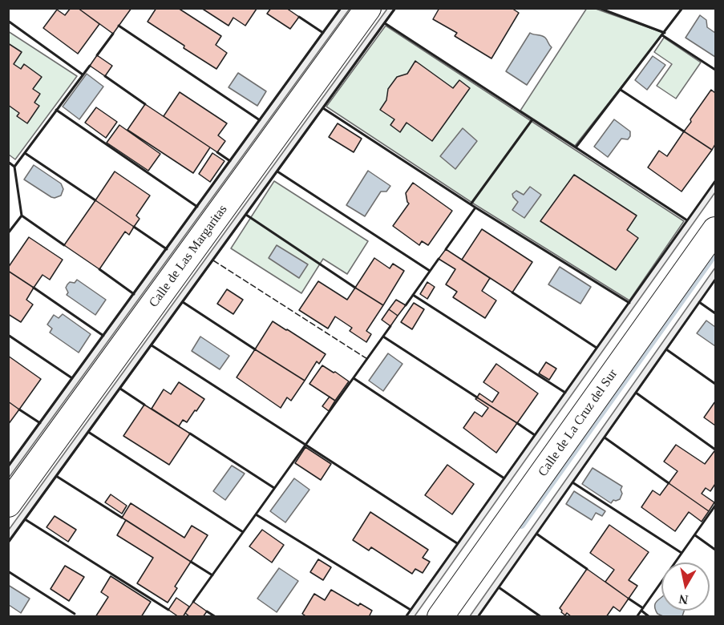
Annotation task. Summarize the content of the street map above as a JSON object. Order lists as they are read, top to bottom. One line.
{"streets":{"street":["Calle de Las Margaritas","Calle de La Cruz del Sur"]},"north":"bottom"}
